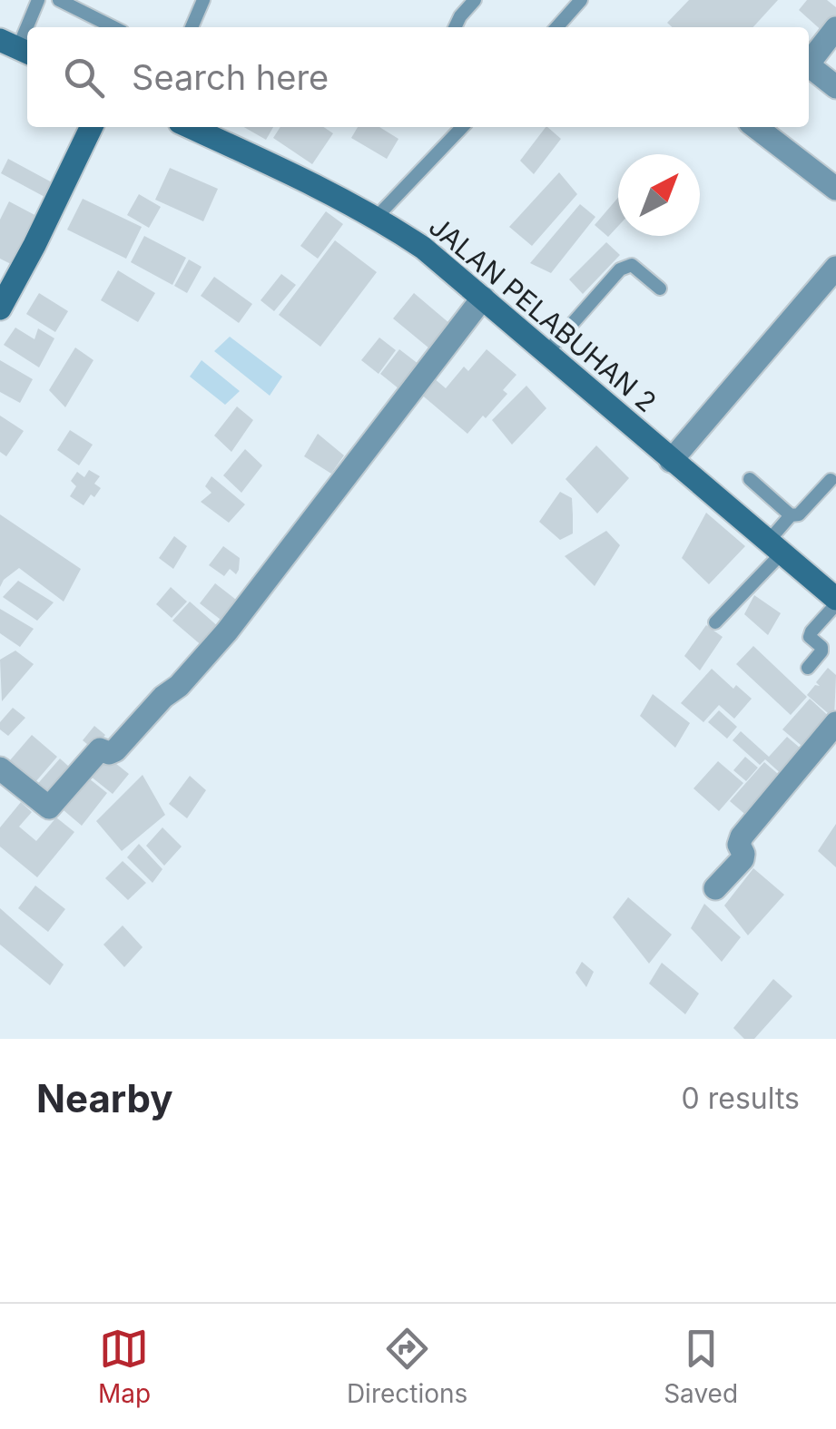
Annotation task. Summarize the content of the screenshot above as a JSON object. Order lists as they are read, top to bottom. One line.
{"streets":{"main road":["JALAN PELABUHAN 2"]},"north":"top right","page":{"search":"Search here","heading":["Nearby","0 results"],"nav":["Map","Directions","Saved"]}}
